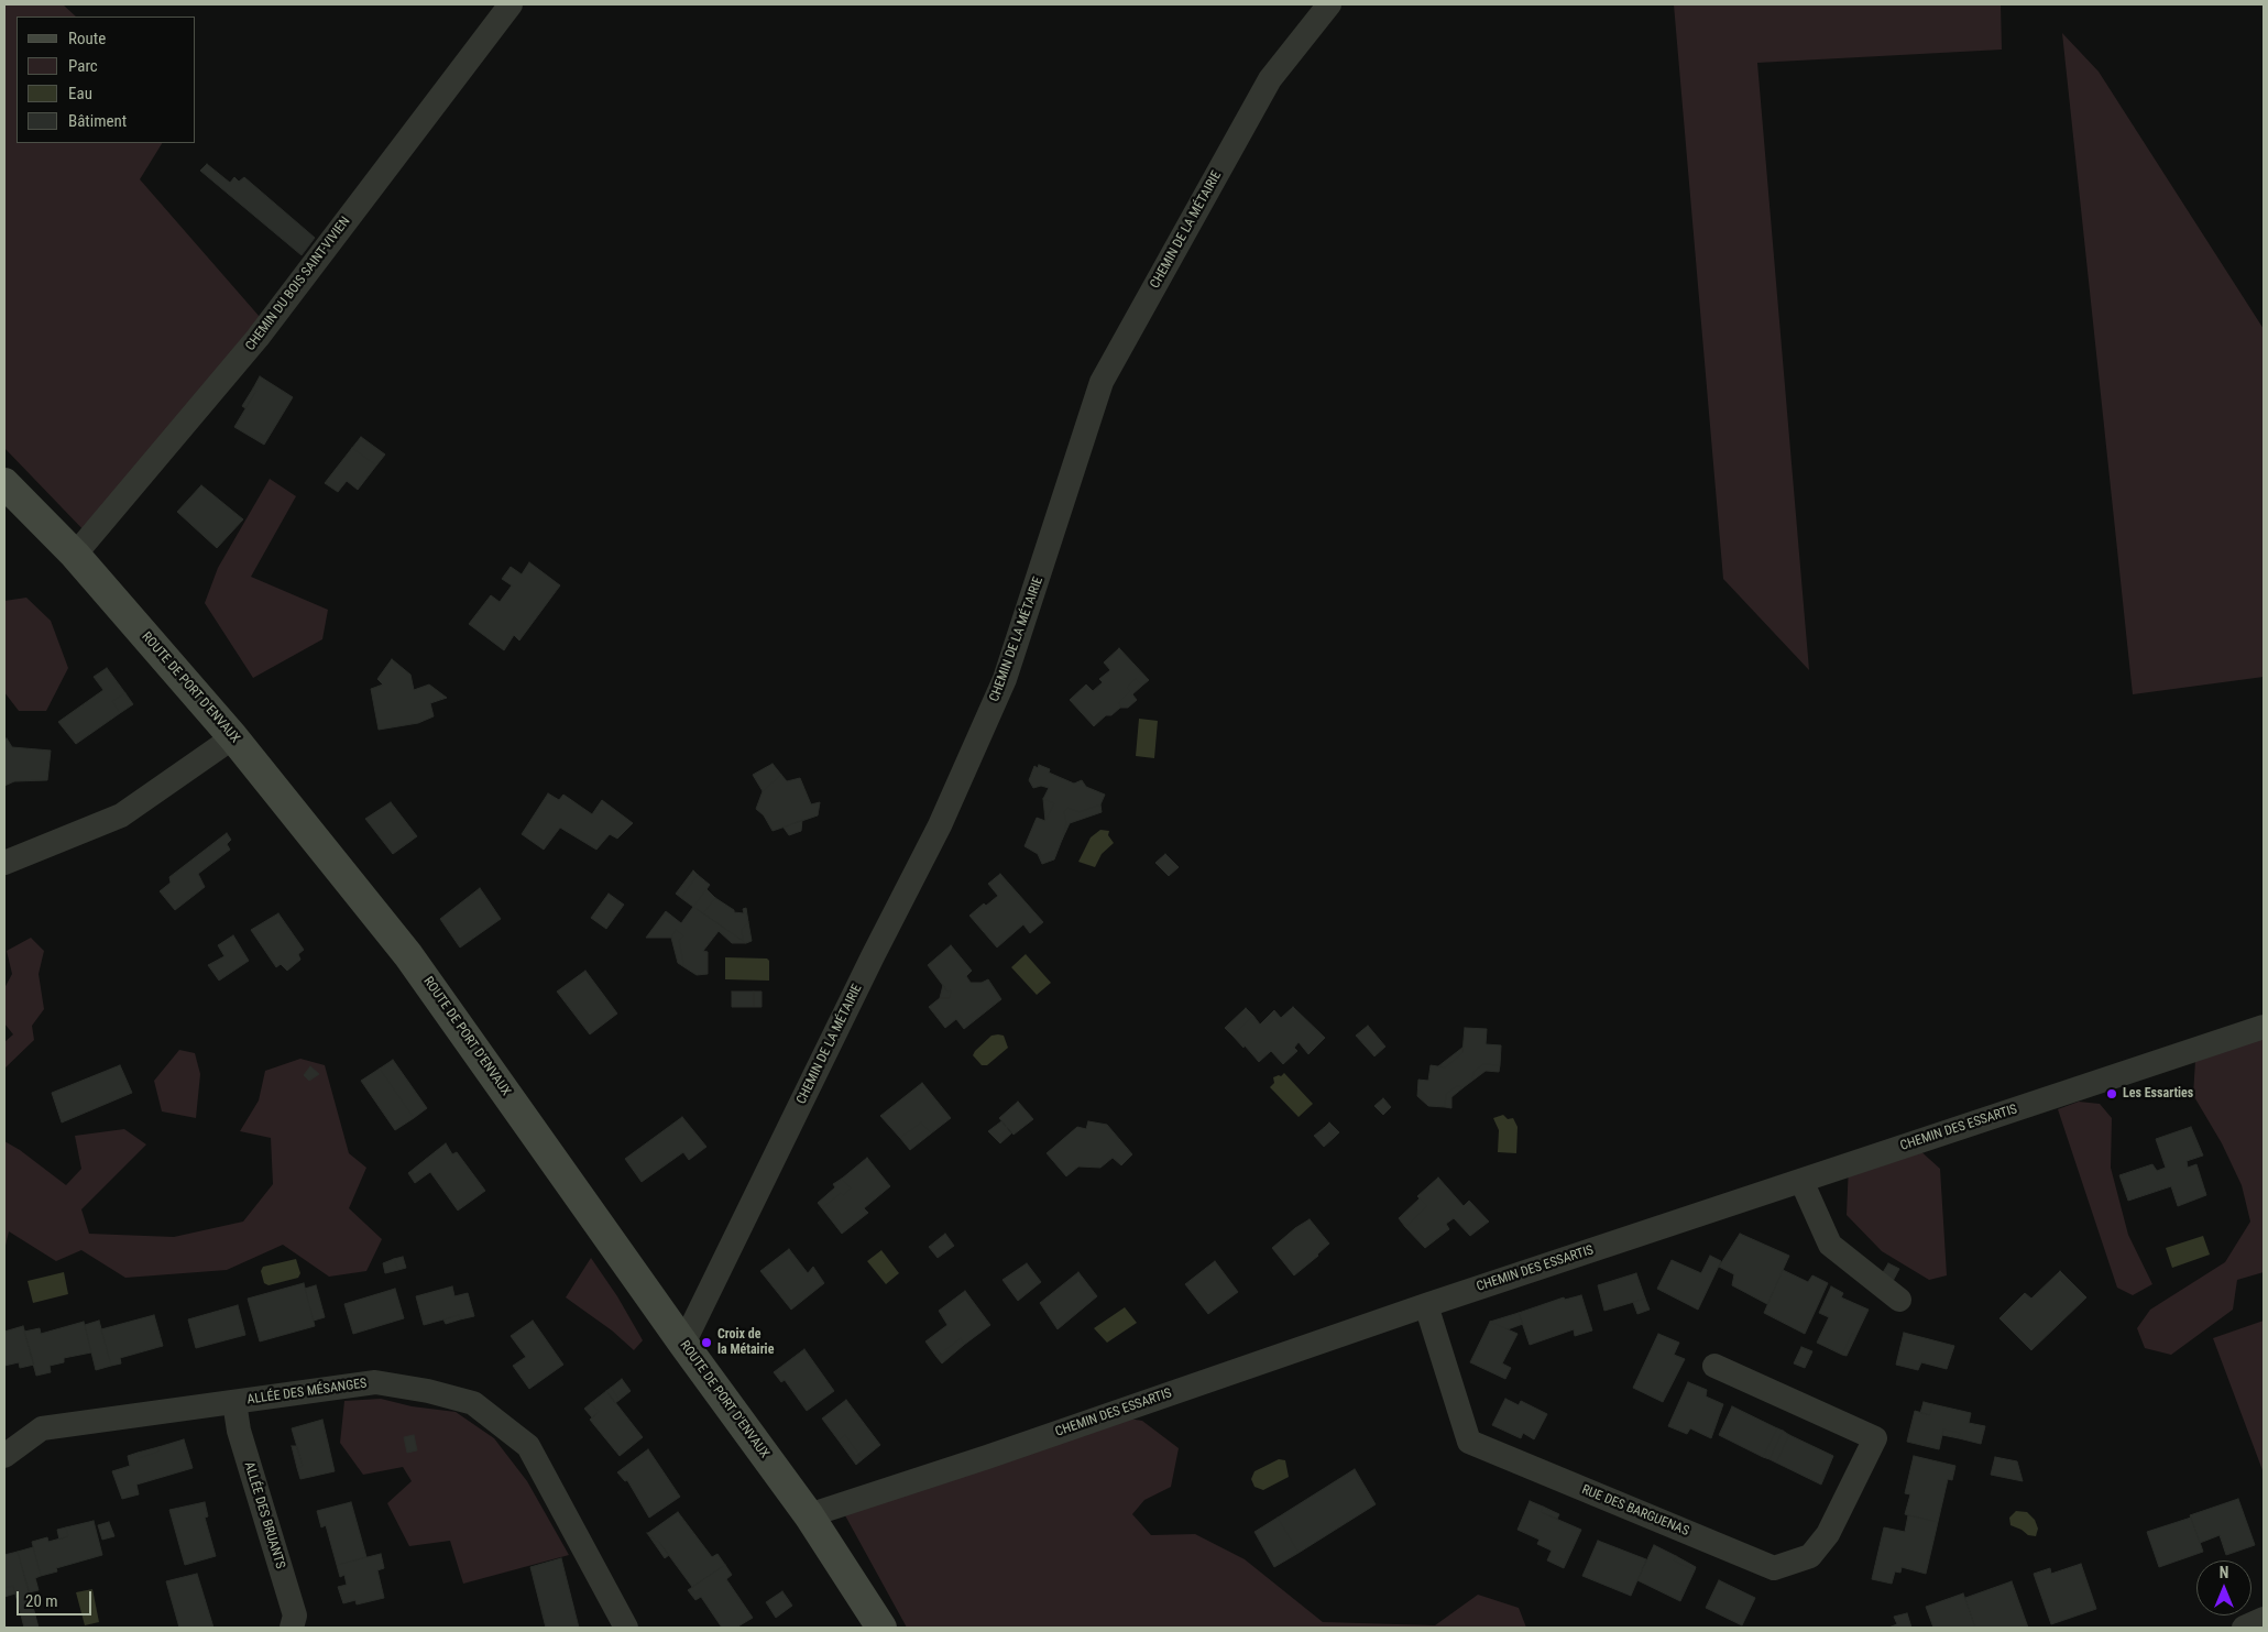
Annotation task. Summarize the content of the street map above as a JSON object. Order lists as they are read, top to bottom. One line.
{"streets":{"street":["CHEMIN DE LA MÉTAIRIE","CHEMIN DU BOIS SAINT-VIVIEN","ROUTE DE PORT D'ENVAUX","CHEMIN DES ESSARTIS","ALLÉE DES MÉSANGES","RUE DES BARGUENAS","ALLÉE DES BRUANTS"]},"crossings":[["CHEMIN DE LA MÉTAIRIE","ROUTE DE PORT D'ENVAUX"],["CHEMIN DU BOIS SAINT-VIVIEN","ROUTE DE PORT D'ENVAUX"],["ROUTE DE PORT D'ENVAUX","CHEMIN DES ESSARTIS"],["CHEMIN DES ESSARTIS","RUE DES BARGUENAS"],["ALLÉE DES MÉSANGES","ALLÉE DES BRUANTS"]],"places":["Les Essarties","Croix de la Métairie"],"legend":["Route","Parc","Eau","Bâtiment"],"scale_bar":"20 m","north":"top"}
